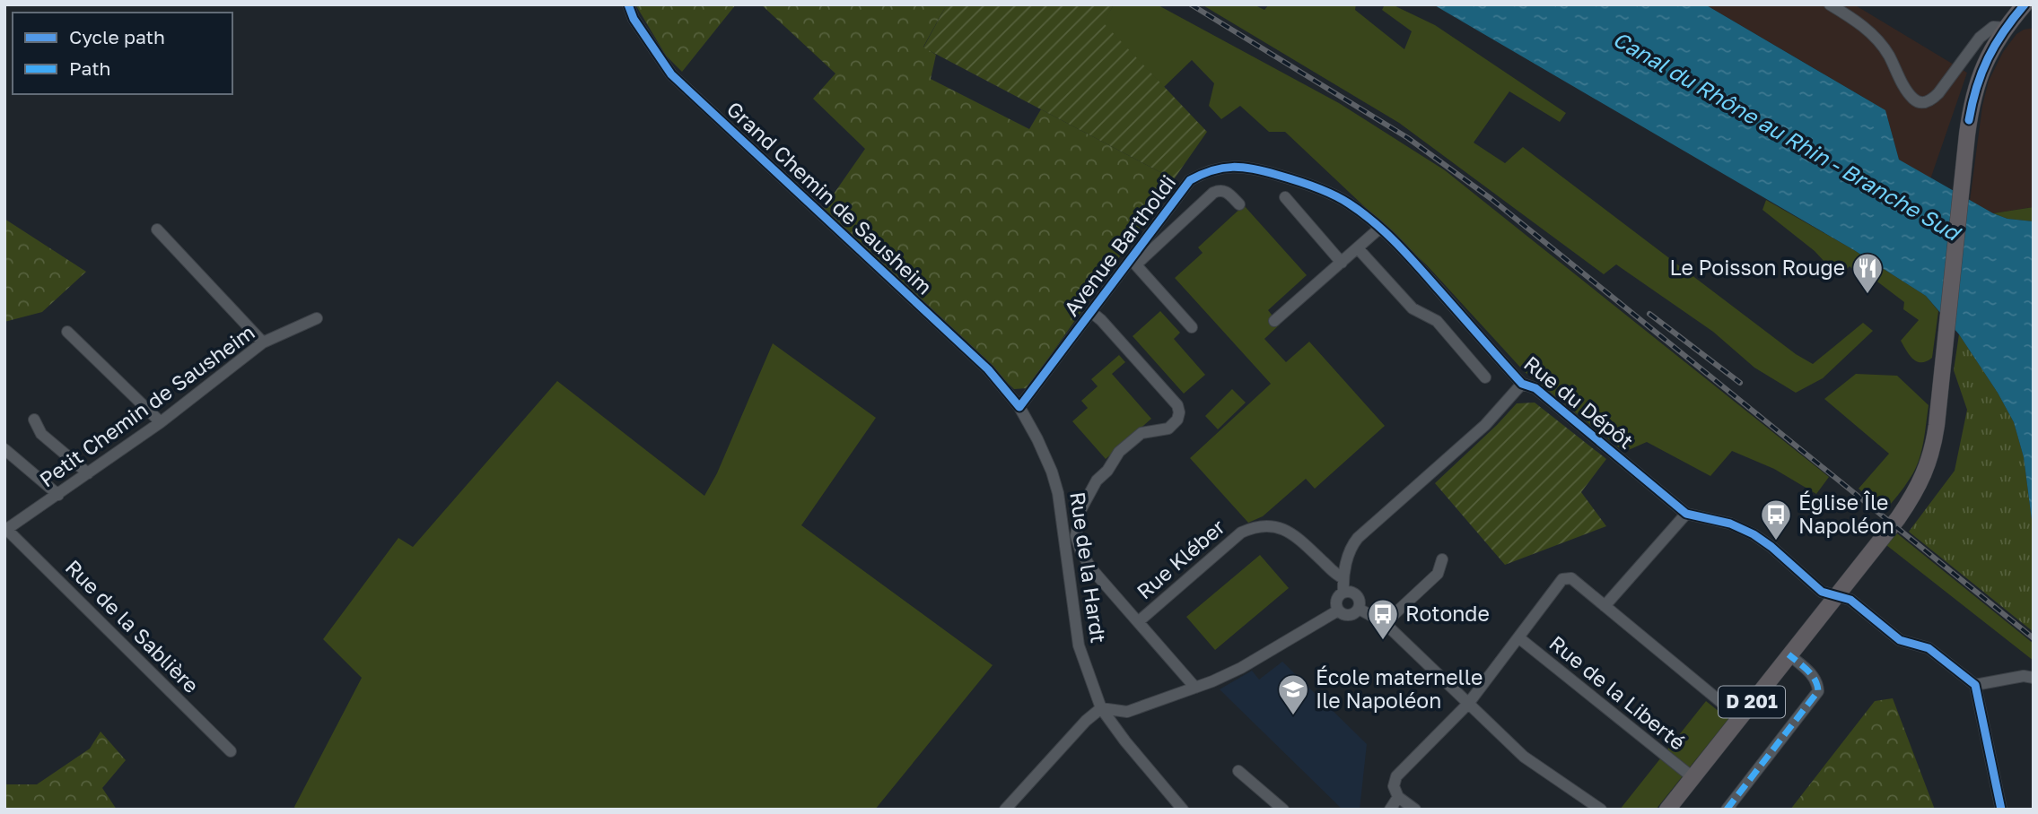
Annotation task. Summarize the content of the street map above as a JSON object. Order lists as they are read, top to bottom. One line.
{"streets":{"main road":["D 201"],"street":["Grand Chemin de Sausheim","Avenue Bartholdi","Rue du Dépôt","Petit Chemin de Sausheim","Rue Kléber","Rue de la Hardt","Rue de la Sablière","Rue de la Liberté"]},"crossings":[["Grand Chemin de Sausheim","Avenue Bartholdi"],["Grand Chemin de Sausheim","Rue de la Hardt"],["Avenue Bartholdi","Rue du Dépôt"],["Avenue Bartholdi","Rue de la Hardt"],["Petit Chemin de Sausheim","Rue de la Sablière"],["Rue de la Liberté","D 201"]],"water":["Canal du Rhône au Rhin - Branche Sud"],"places":{"restaurant":["Le Poisson Rouge"],"bus stop":["Église Île Napoléon","Rotonde"],"school or university":["École maternelle Ile Napoléon"]},"legend":["Cycle path","Path"]}
